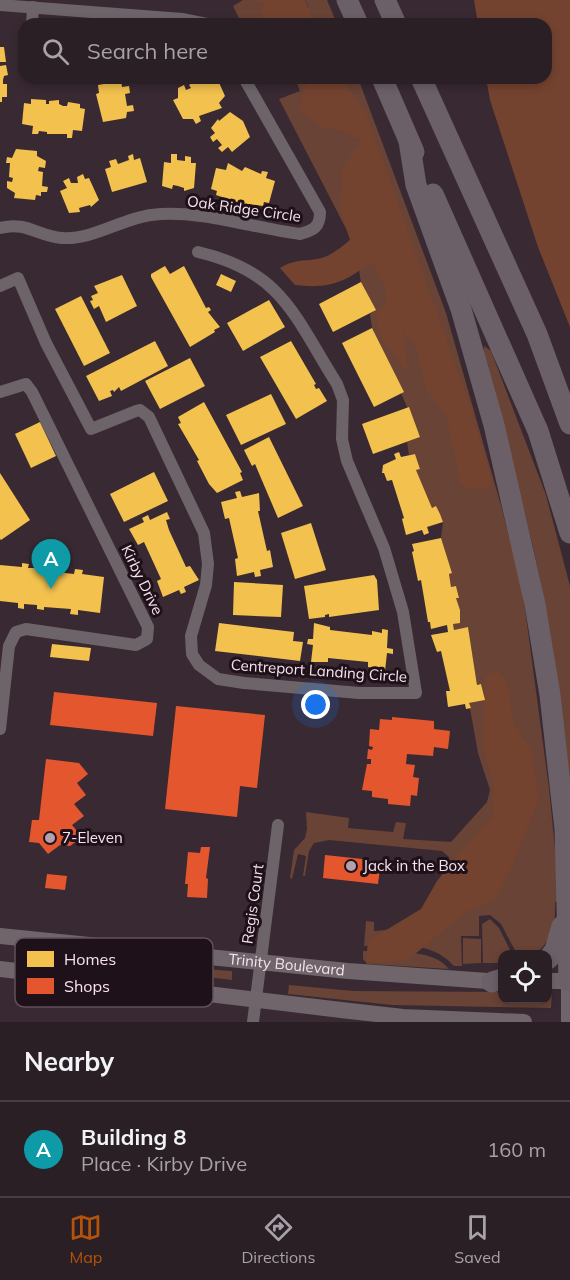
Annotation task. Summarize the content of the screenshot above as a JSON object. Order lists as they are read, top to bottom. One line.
{"streets":{"main road":["Trinity Boulevard"],"street":["Oak Ridge Circle","Kirby Drive","Centreport Landing Circle","Regis Court"]},"crossings":[["Regis Court","Trinity Boulevard"]],"places":["7-Eleven","Jack in the Box"],"legend":["Homes","Shops"],"page":{"search":"Search here","pins":"A","heading":"Nearby","list":[{"mark":"A","name":"Building 8","note":"Place · Kirby Drive","value":"160 m"}],"nav":["Map","Directions","Saved"]}}
